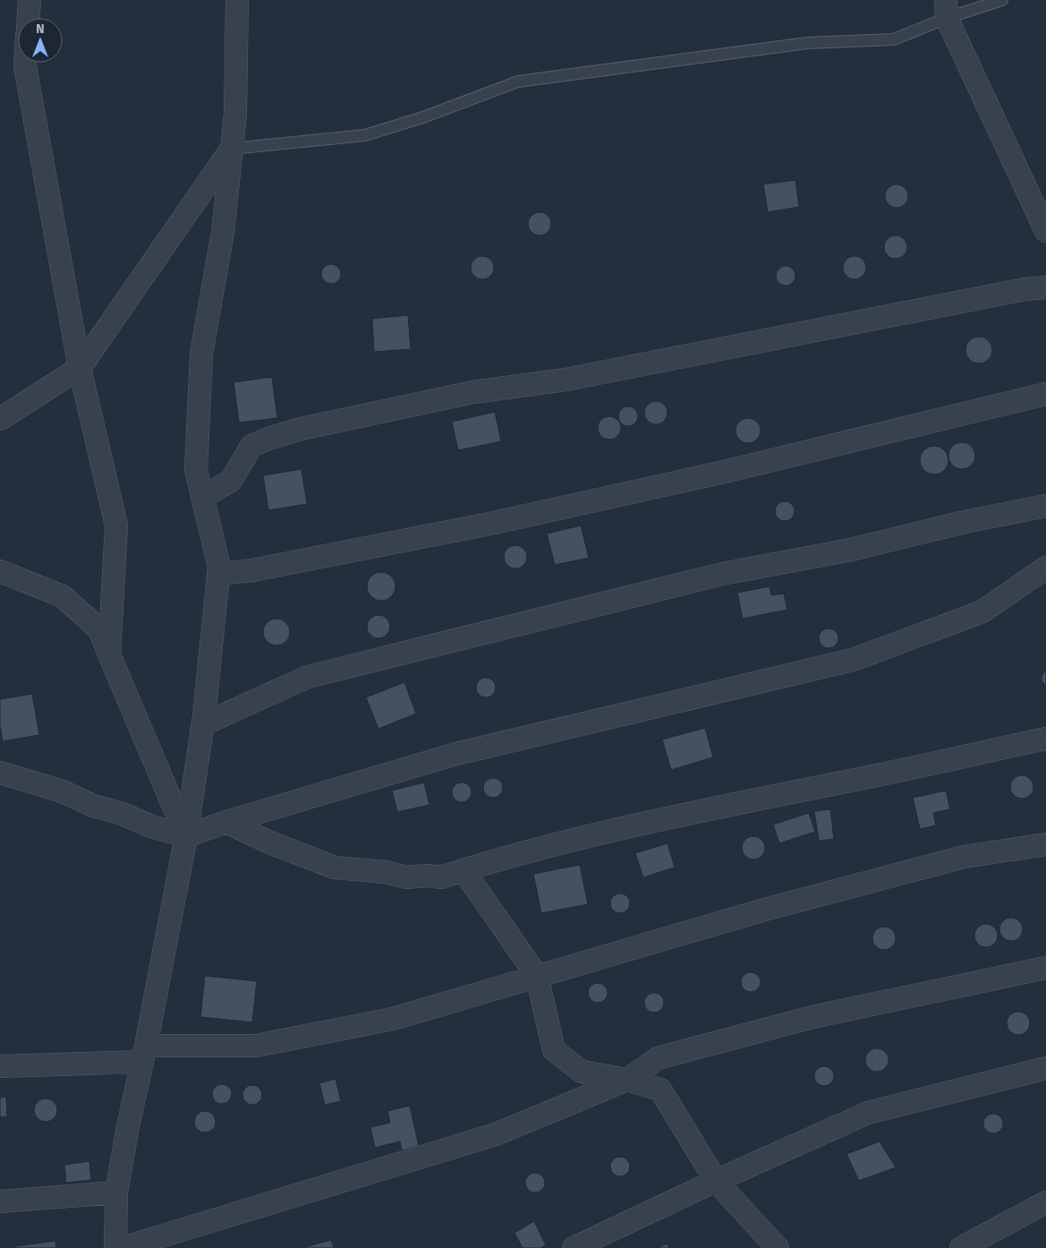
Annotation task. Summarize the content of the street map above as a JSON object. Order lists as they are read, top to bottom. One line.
{"north":"top"}
